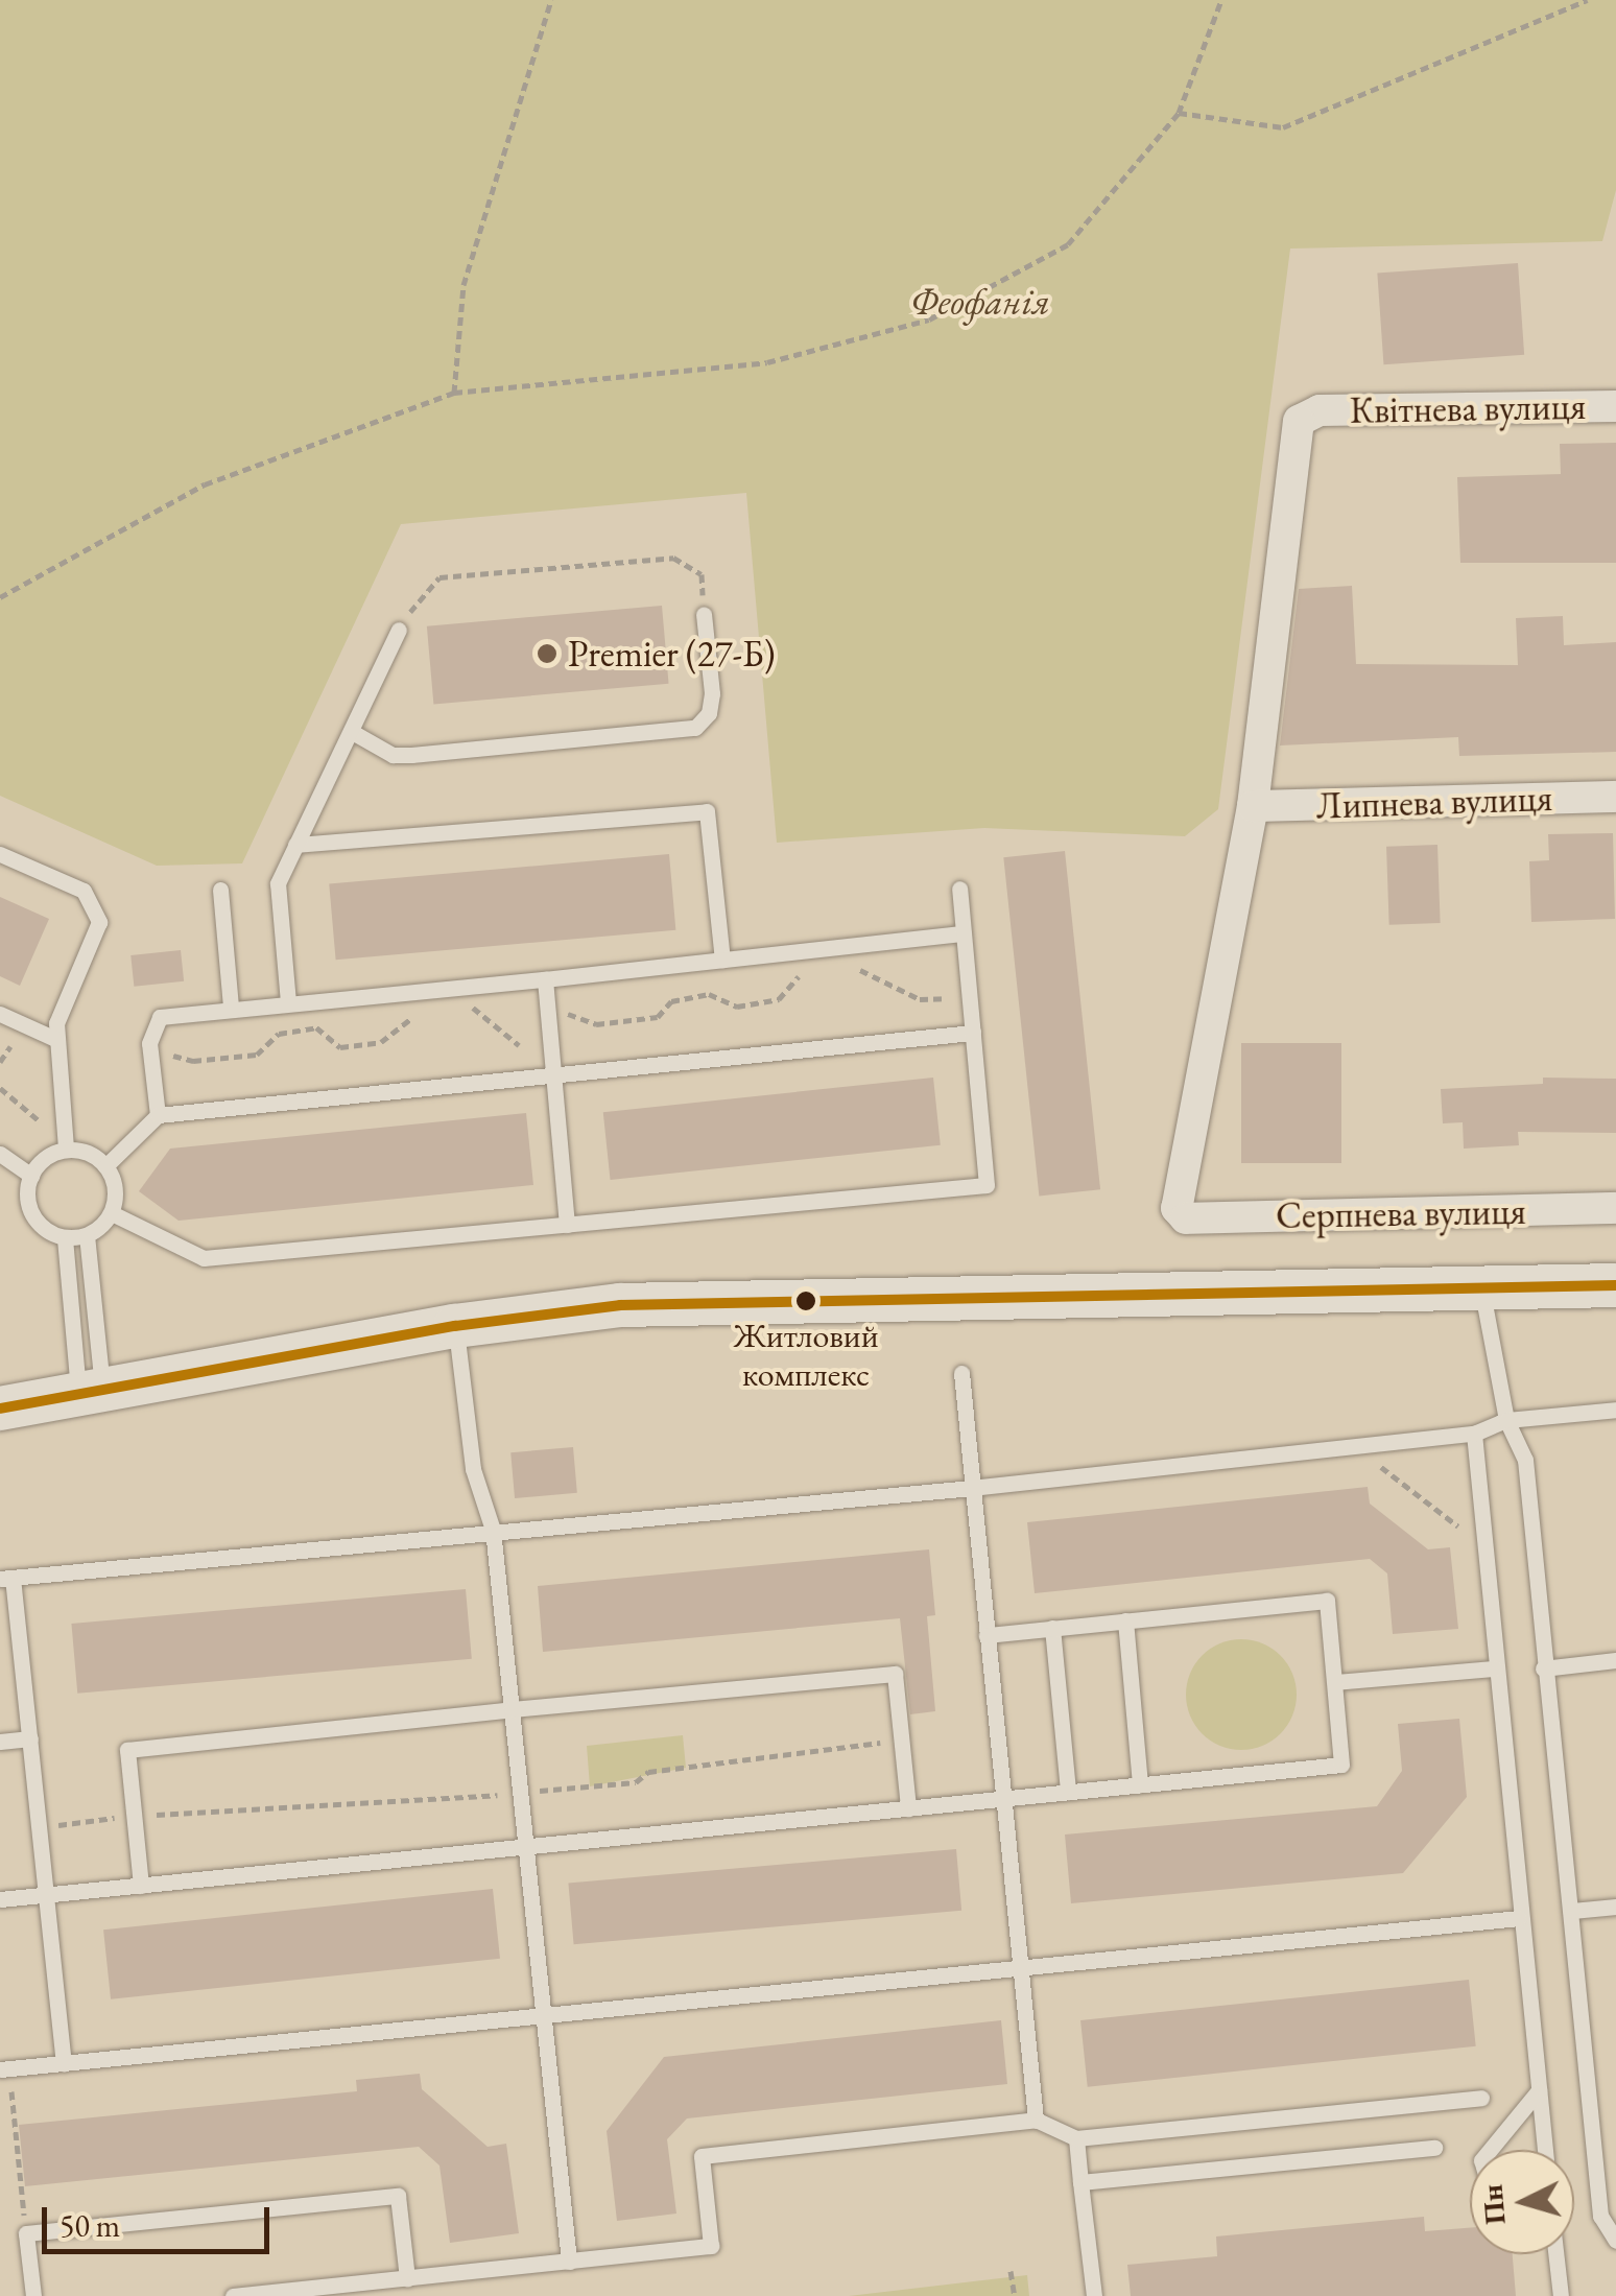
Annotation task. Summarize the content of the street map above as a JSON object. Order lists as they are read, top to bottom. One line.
{"streets":{"street":["Квітнева вулиця","Липнева вулиця","Серпнева вулиця"]},"crossings":[["Квітнева вулиця","Липнева вулиця"],["Квітнева вулиця","Серпнева вулиця"],["Липнева вулиця","Серпнева вулиця"]],"parks":["Феофанія"],"places":["Premier (27-Б)","Житловий комплекс"],"scale_bar":"50 m","north":"left"}
